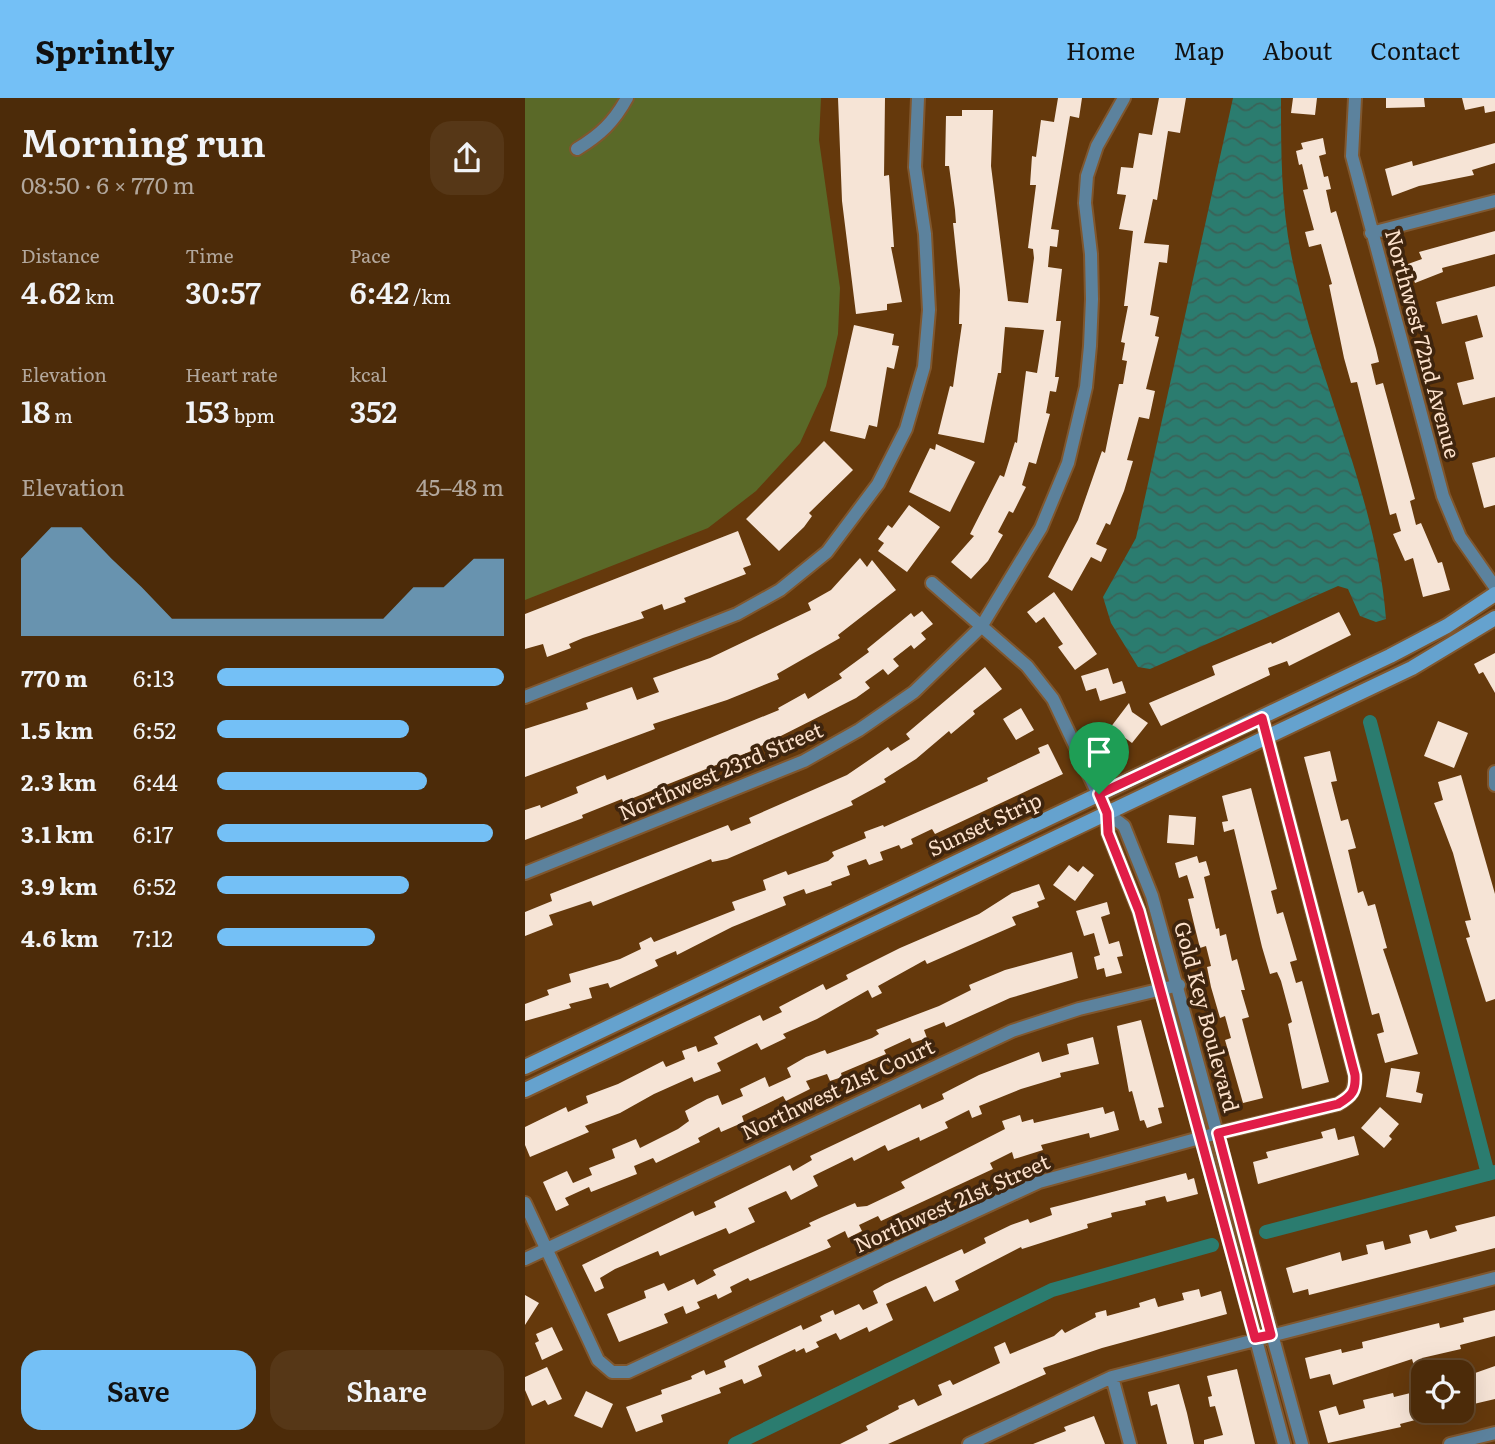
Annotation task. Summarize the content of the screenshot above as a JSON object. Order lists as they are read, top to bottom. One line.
{"streets":{"street":["Northwest 72nd Avenue","Northwest 23rd Street","Sunset Strip","Gold Key Boulevard","Northwest 21st Court","Northwest 21st Street"]},"crossings":[["Northwest 23rd Street","Gold Key Boulevard"],["Sunset Strip","Gold Key Boulevard"],["Sunset Strip","Northwest 21st Street"],["Gold Key Boulevard","Northwest 21st Court"],["Gold Key Boulevard","Northwest 21st Street"],["Northwest 21st Court","Northwest 21st Street"]],"page":{"header":"Sprintly","nav":["Home","Map","About","Contact"],"heading":["Morning run","08:50 · 6 × 770 m"],"stats":[["Distance","4.62 km"],["Time","30:57"],["Pace","6:42 /km"],["Elevation","18 m"],["Heart rate","153 bpm"],["kcal","352"]],"chart":["Elevation","45–48 m"],"list":[{"name":"770 m","note":"6:13"},{"name":"1.5 km","note":"6:52"},{"name":"2.3 km","note":"6:44"},{"name":"3.1 km","note":"6:17"},{"name":"3.9 km","note":"6:52"},{"name":"4.6 km","note":"7:12"}],"buttons":["Save","Share"]}}
